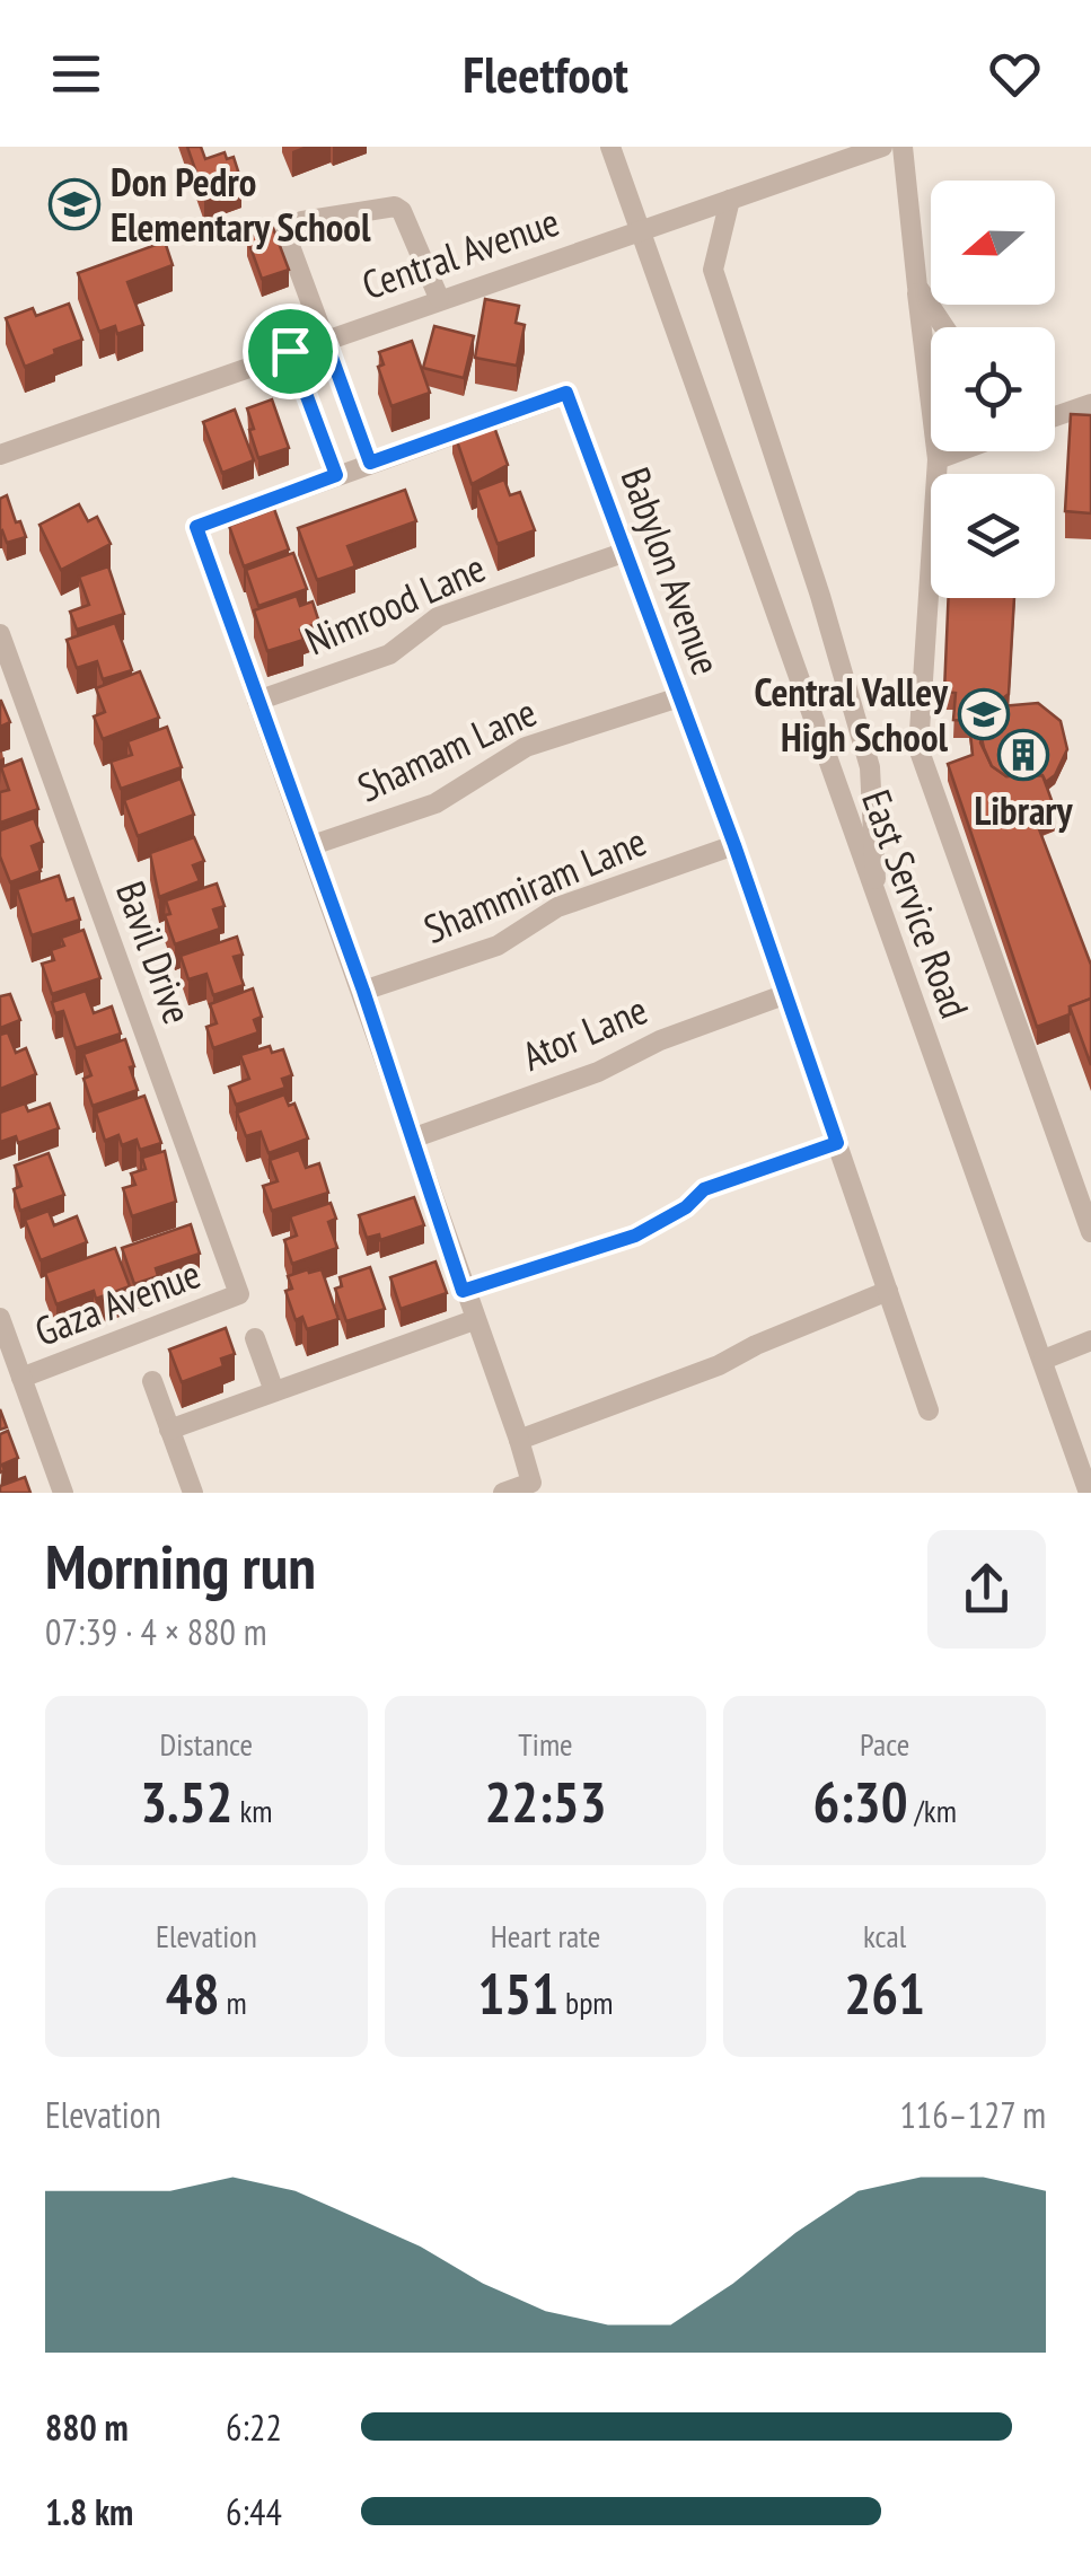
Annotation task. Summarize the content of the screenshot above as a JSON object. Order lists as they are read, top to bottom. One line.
{"streets":{"street":["Central Avenue","Babylon Avenue","Nimrood Lane","Shamam Lane","Shammiram Lane","East Service Road","Bavil Drive","Ator Lane","Gaza Avenue"]},"crossings":[["Central Avenue","East Service Road"],["Babylon Avenue","Nimrood Lane"],["Babylon Avenue","Shamam Lane"],["Babylon Avenue","Shammiram Lane"],["Babylon Avenue","Ator Lane"],["Bavil Drive","Gaza Avenue"]],"places":{"school or university":["Don Pedro Elementary School","Central Valley High School"],"building":["Library"]},"north":"left","page":{"header":"Fleetfoot","heading":["Morning run","07:39 · 4 × 880 m"],"stats":[["Distance","3.52 km"],["Time","22:53"],["Pace","6:30 /km"],["Elevation","48 m"],["Heart rate","151 bpm"],["kcal","261"]],"chart":["Elevation","116–127 m"],"list":[{"name":"880 m","note":"6:22"},{"name":"1.8 km","note":"6:44"}]}}
